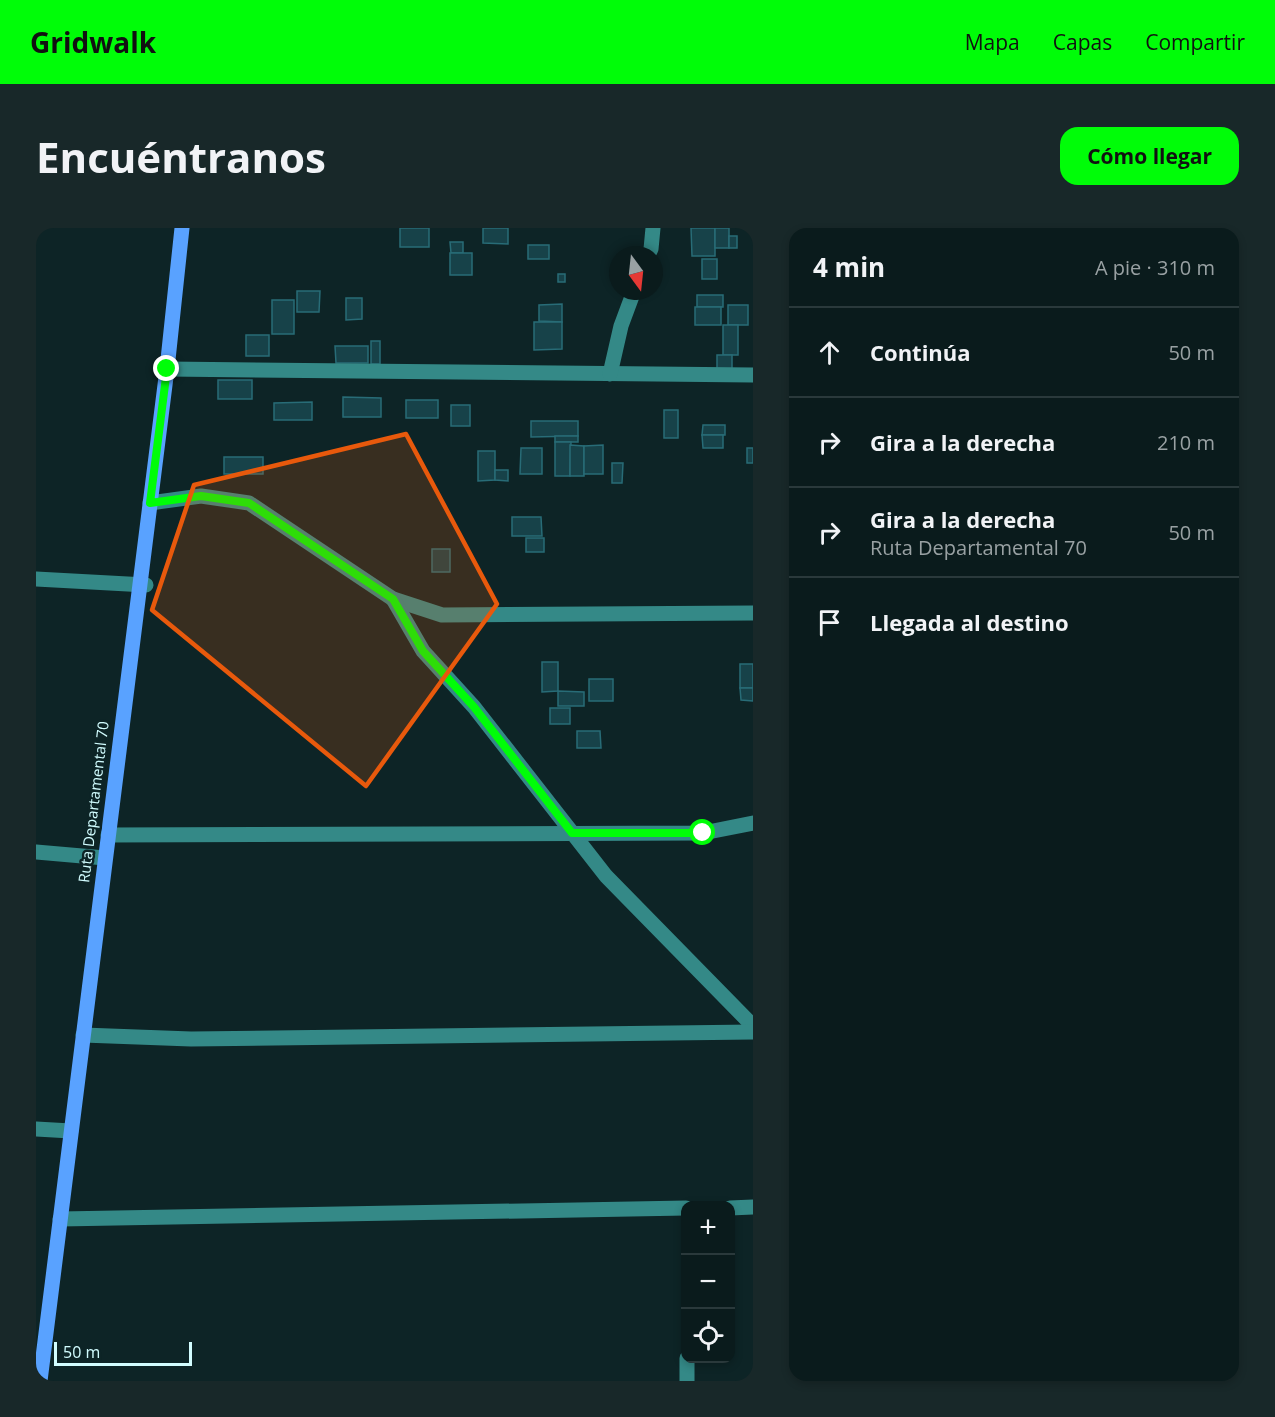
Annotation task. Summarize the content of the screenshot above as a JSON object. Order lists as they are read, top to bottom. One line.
{"streets":{"main road":["Ruta Departamental 70"]},"scale_bar":"50 m","north":"bottom","page":{"header":"Gridwalk","nav":["Mapa","Capas","Compartir"],"buttons":"Cómo llegar","title":"Encuéntranos","heading":["4 min","A pie · 310 m"],"list":[["Continúa","50 m"],["Gira a la derecha","210 m"],["Gira a la derecha","Ruta Departamental 70","50 m"],"Llegada al destino"],"map_buttons":["+","−"],"scale":"50 m"}}
